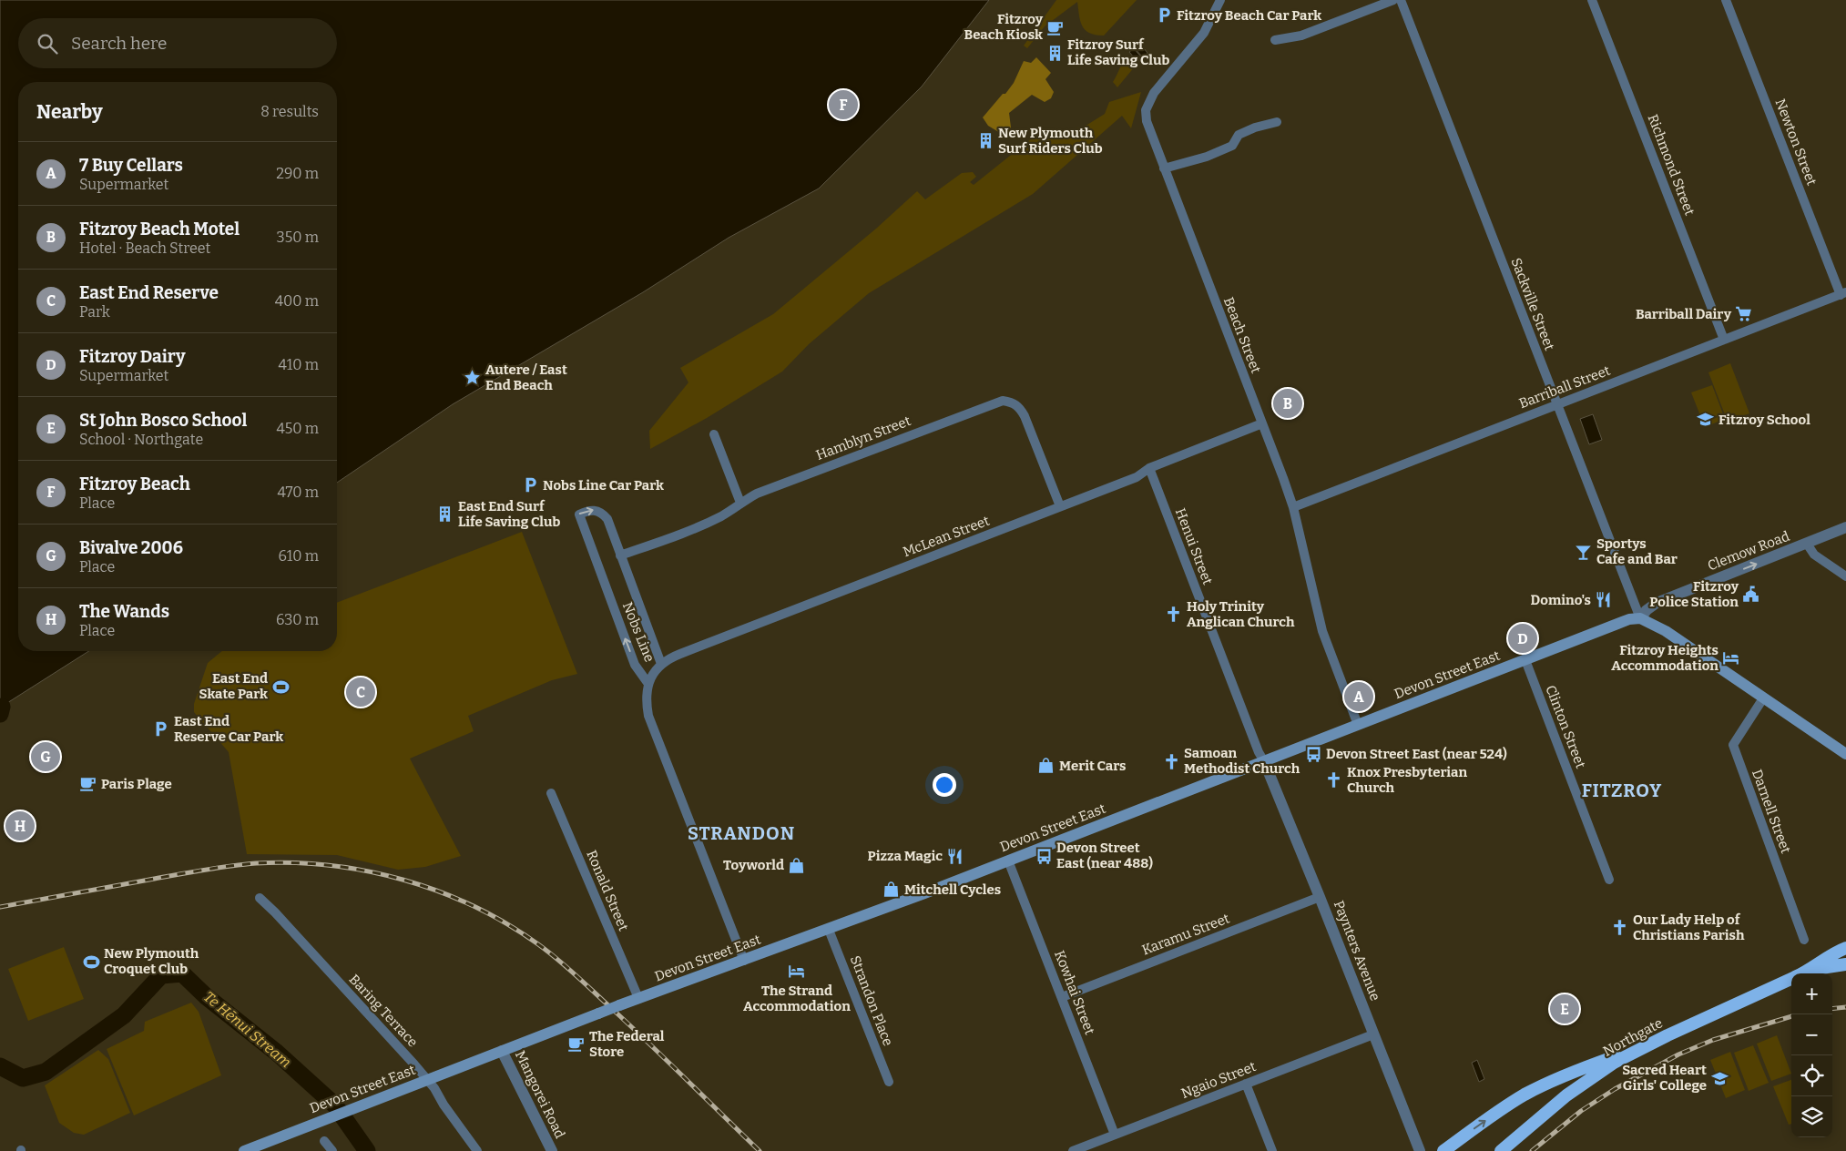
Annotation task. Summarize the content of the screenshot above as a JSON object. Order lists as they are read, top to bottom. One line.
{"streets":{"highway":["Northgate"],"main road":["Devon Street East"],"street":["Newton Street","Richmond Street","Sackville Street","Beach Street","Barriball Street","Hamblyn Street","McLean Street","Henui Street","Clemow Road","Nobs Line","Clinton Street","Darnell Street","Ronald Street","Karamu Street","Paynters Avenue","Kowhai Street","Strandon Place","Baring Terrace","Ngaio Street","Mangorei Road"]},"crossings":[["Newton Street","Barriball Street"],["Richmond Street","Barriball Street"],["Sackville Street","Barriball Street"],["Sackville Street","Clemow Road"],["Sackville Street","Devon Street East"],["Beach Street","Barriball Street"],["Beach Street","McLean Street"],["Beach Street","Devon Street East"],["Hamblyn Street","McLean Street"],["Hamblyn Street","Nobs Line"],["McLean Street","Henui Street"],["McLean Street","Nobs Line"],["Henui Street","Devon Street East"],["Henui Street","Paynters Avenue"],["Clemow Road","Devon Street East"],["Nobs Line","Devon Street East"],["Devon Street East","Clinton Street"],["Devon Street East","Ronald Street"],["Devon Street East","Paynters Avenue"],["Devon Street East","Kowhai Street"],["Devon Street East","Strandon Place"],["Devon Street East","Baring Terrace"],["Devon Street East","Mangorei Road"],["Karamu Street","Paynters Avenue"],["Karamu Street","Kowhai Street"],["Paynters Avenue","Ngaio Street"],["Kowhai Street","Ngaio Street"]],"one_way":["Clemow Road"],"districts":["FITZROY","STRANDON"],"water":["Te Hēnui Stream"],"places":{"parking":["Fitzroy Beach Car Park","Nobs Line Car Park","East End Reserve Car Park"],"cafe":["Fitzroy Beach Kiosk","Paris Plage","The Federal Store"],"building":["Fitzroy Surf Life Saving Club","New Plymouth Surf Riders Club","East End Surf Life Saving Club"],"supermarket":["Barriball Dairy"],"place":["Autere / East End Beach"],"school or university":["Fitzroy School","Sacred Heart Girls' College"],"bar":["Sportys Cafe and Bar"],"public building":["Fitzroy Police Station"],"restaurant":["Domino's","Pizza Magic"],"church":["Holy Trinity Anglican Church","Samoan Methodist Church","Knox Presbyterian Church","Our Lady Help of Christians Parish"],"hotel":["Fitzroy Heights Accommodation","The Strand Accommodation"],"sports":["East End Skate Park","New Plymouth Croquet Club"],"bus stop":["Devon Street East (near 524)","Devon Street East (near 488)"],"shop":["Merit Cars","Toyworld","Mitchell Cycles"]},"page":{"search":"Search here","heading":["Nearby","8 results"],"pins":["F","B","D","C","A","G","H","E"],"list":[{"mark":"A","name":"7 Buy Cellars","note":"Supermarket","value":"290 m"},{"mark":"B","name":"Fitzroy Beach Motel","note":"Hotel · Beach Street","value":"350 m"},{"mark":"C","name":"East End Reserve","note":"Park","value":"400 m"},{"mark":"D","name":"Fitzroy Dairy","note":"Supermarket","value":"410 m"},{"mark":"E","name":"St John Bosco School","note":"School · Northgate","value":"450 m"},{"mark":"F","name":"Fitzroy Beach","note":"Place","value":"470 m"},{"mark":"G","name":"Bivalve 2006","note":"Place","value":"610 m"},{"mark":"H","name":"The Wands","note":"Place","value":"630 m"}],"map_buttons":["+","−"]}}
